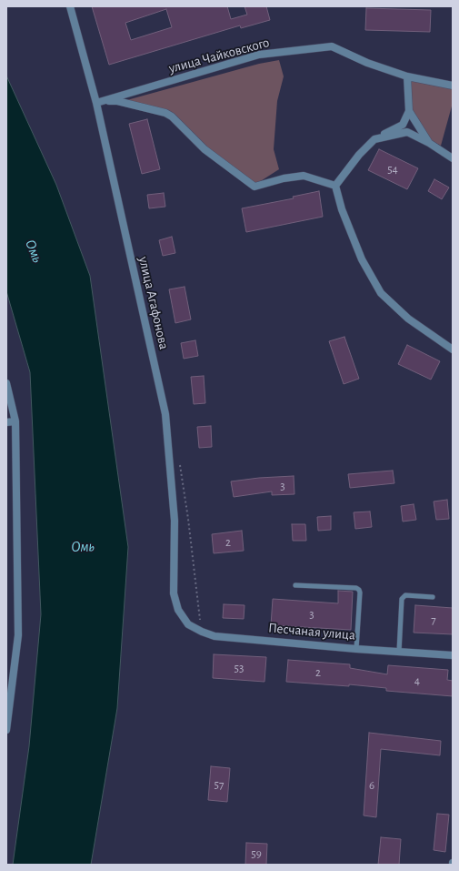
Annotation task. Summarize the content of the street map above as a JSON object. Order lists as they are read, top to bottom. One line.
{"streets":{"street":["улица Чайковского","улица Агафонова","Песчаная улица"]},"crossings":[["улица Чайковского","улица Агафонова"],["улица Агафонова","Песчаная улица"]],"water":["Омь"],"house_numbers":["54","3","2","3","7","53","2","4","57","6","59"]}
